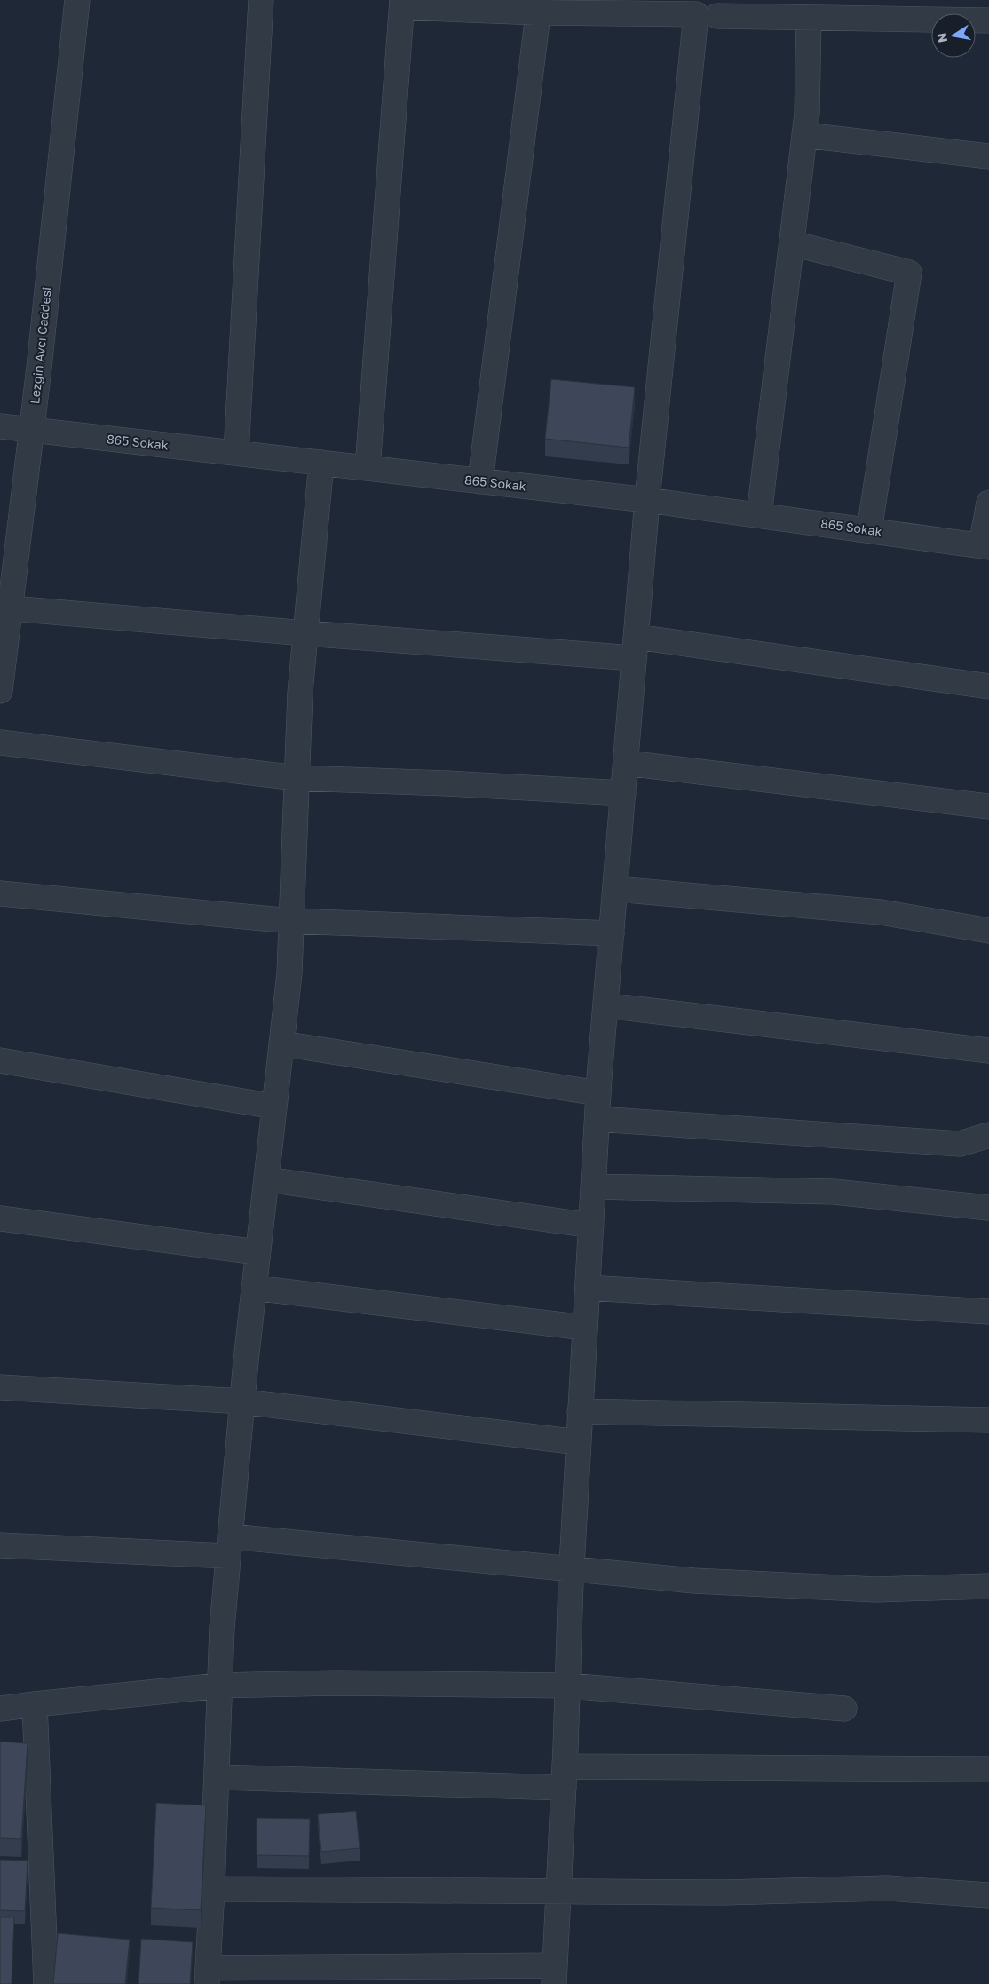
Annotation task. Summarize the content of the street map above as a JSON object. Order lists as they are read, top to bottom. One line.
{"streets":{"street":["Lezgin Avcı Caddesi","865 Sokak"]},"crossings":[["Lezgin Avcı Caddesi","865 Sokak"]],"north":"left"}
